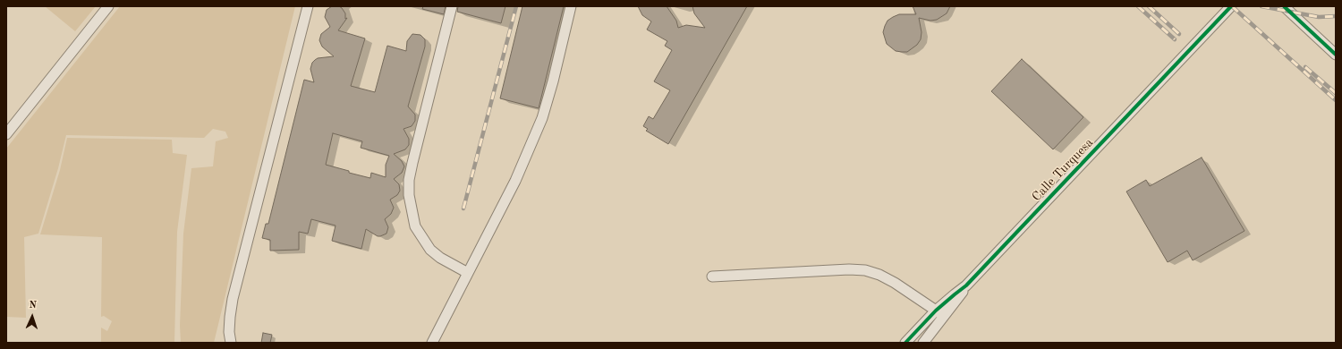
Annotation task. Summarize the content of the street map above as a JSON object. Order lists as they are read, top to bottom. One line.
{"streets":{"street":["Calle Turquesa"]},"north":"top"}
